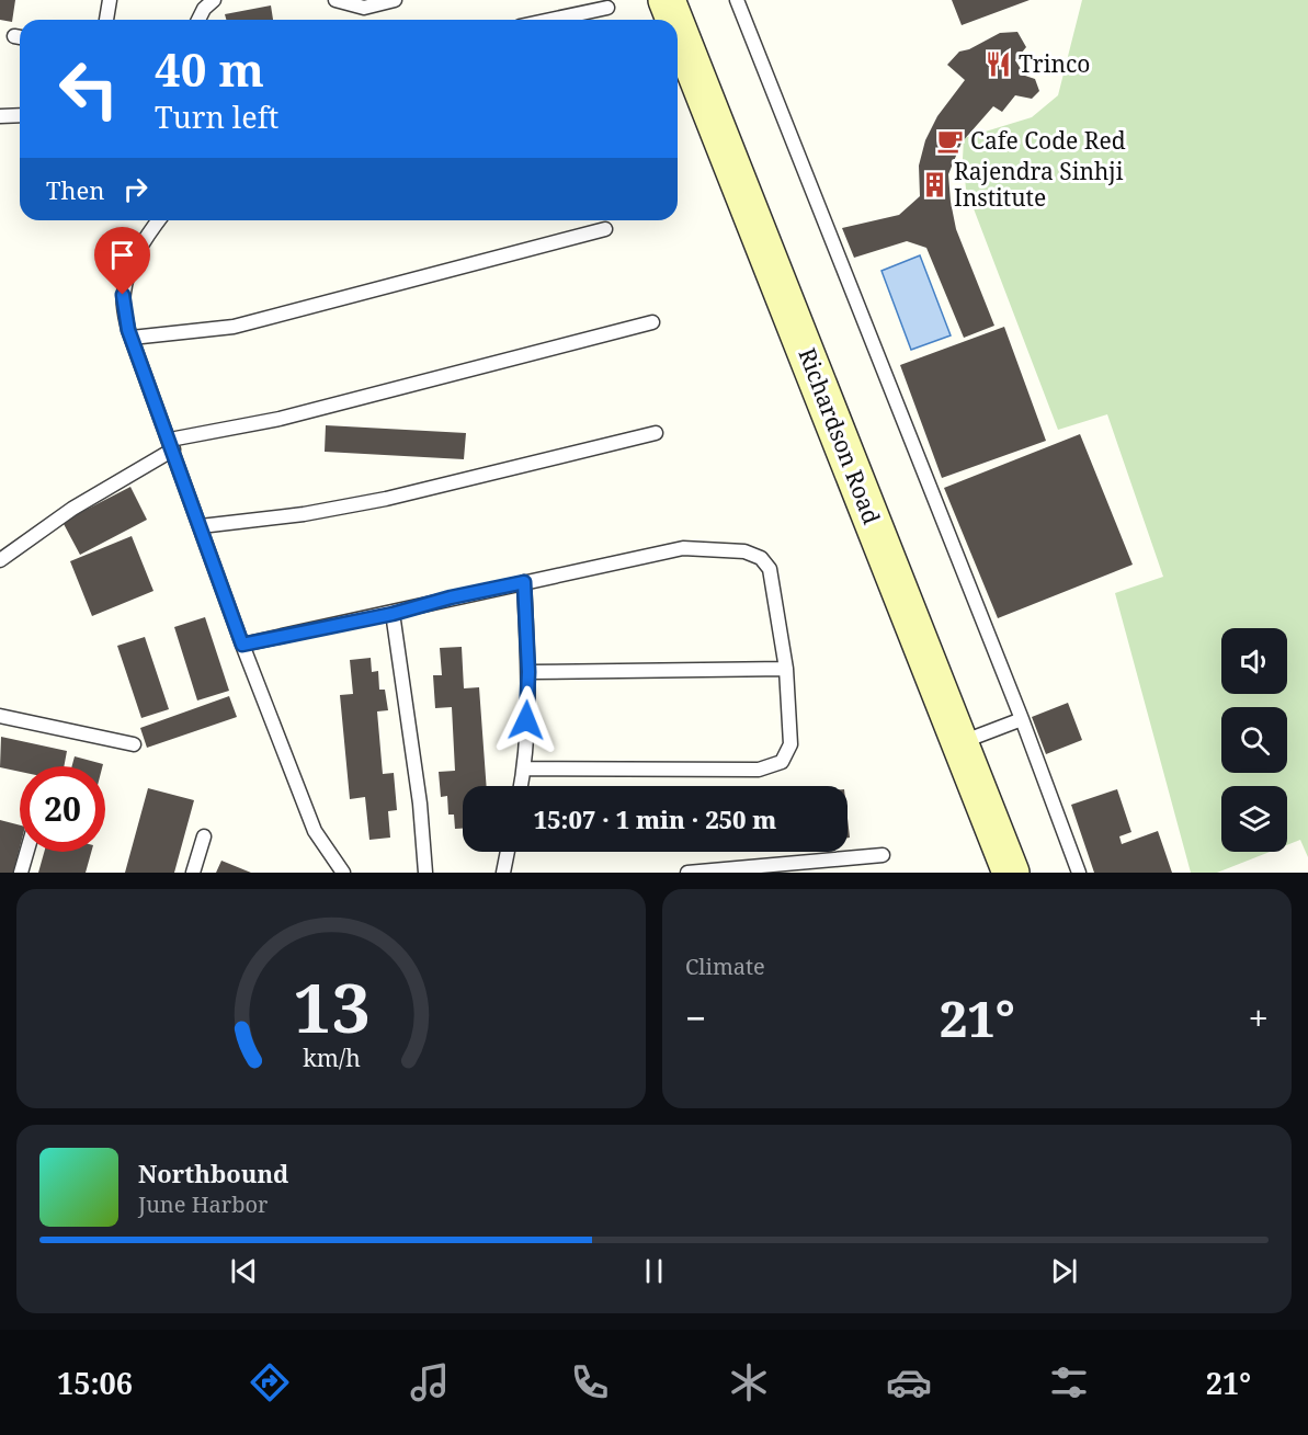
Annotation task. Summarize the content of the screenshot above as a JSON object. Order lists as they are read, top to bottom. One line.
{"streets":{"street":["Richardson Road"]},"places":{"restaurant":["Trinco"],"cafe":["Cafe Code Red"],"building":["Rajendra Sinhji Institute"]},"page":{"turn":["40 m","Turn left"],"then":"Then","limit":"20","trip":"15:07 · 1 min · 250 m","tile":"Climate","heat":["−","21°","+"],"song":["Northbound","June Harbor"],"tabs":["15:06","21°"],"gauge":["13","km/h"]}}
